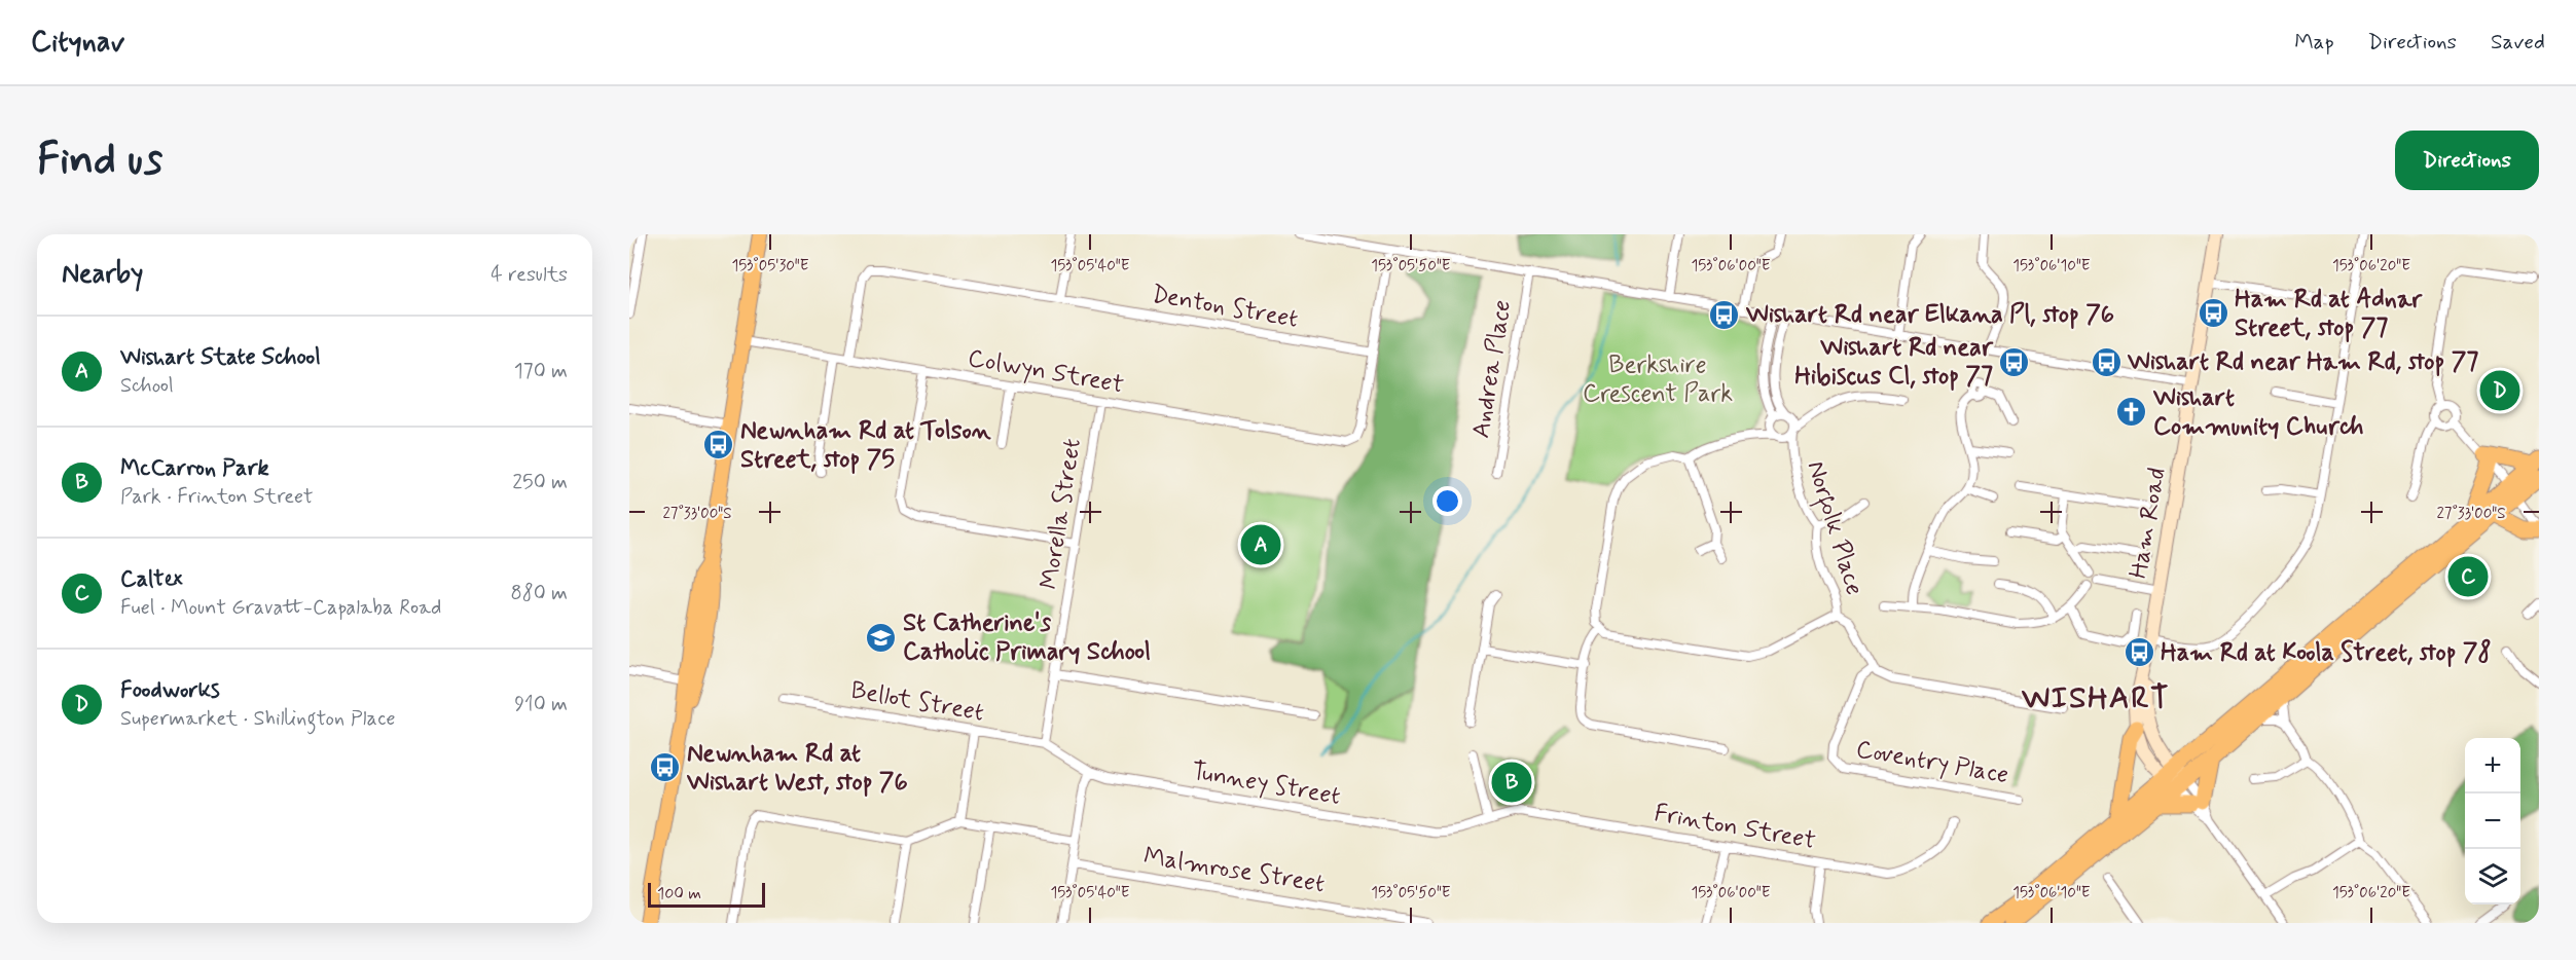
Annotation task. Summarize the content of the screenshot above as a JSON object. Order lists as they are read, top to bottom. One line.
{"streets":{"street":["Denton Street","Andrea Place","Colwyn Street","Morella Street","Ham Road","Norfolk Place","Bellot Street","Coventry Place","Tunney Street","Frinton Street","Malmrose Street"]},"crossings":[["Denton Street","Colwyn Street"],["Colwyn Street","Morella Street"],["Morella Street","Bellot Street"],["Morella Street","Tunney Street"],["Norfolk Place","Coventry Place"],["Bellot Street","Tunney Street"],["Tunney Street","Frinton Street"]],"districts":["WISHART"],"parks":["Berkshire Crescent Park"],"places":{"bus stop":["Ham Rd at Adnar Street, stop 77","Wishart Rd near Elkana Pl, stop 76","Wishart Rd near Hibiscus Cl, stop 77","Wishart Rd near Ham Rd, stop 77","Newnham Rd at Tolson Street, stop 75","Ham Rd at Koola Street, stop 78","Newnham Rd at Wishart West, stop 76"],"church":["Wishart Community Church"],"school or university":["St Catherine's Catholic Primary School"]},"scale_bar":"100 m","page":{"header":"Citynav","nav":["Map","Directions","Saved"],"buttons":"Directions","title":"Find us","heading":["Nearby","4 results"],"list":[{"mark":"A","name":"Wishart State School","note":"School","value":"170 m"},{"mark":"B","name":"McCarron Park","note":"Park · Frinton Street","value":"250 m"},{"mark":"C","name":"Caltex","note":"Fuel · Mount Gravatt-Capalaba Road","value":"880 m"},{"mark":"D","name":"Foodworks","note":"Supermarket · Shillington Place","value":"910 m"}],"pins":["D","A","C","B"],"map_buttons":["+","−"],"scale":"100 m"},"coordinates":["153°05'30\"E","153°05'40\"E","153°05'50\"E","153°06'00\"E","153°06'10\"E","153°06'20\"E","27°33'00\"S"]}
